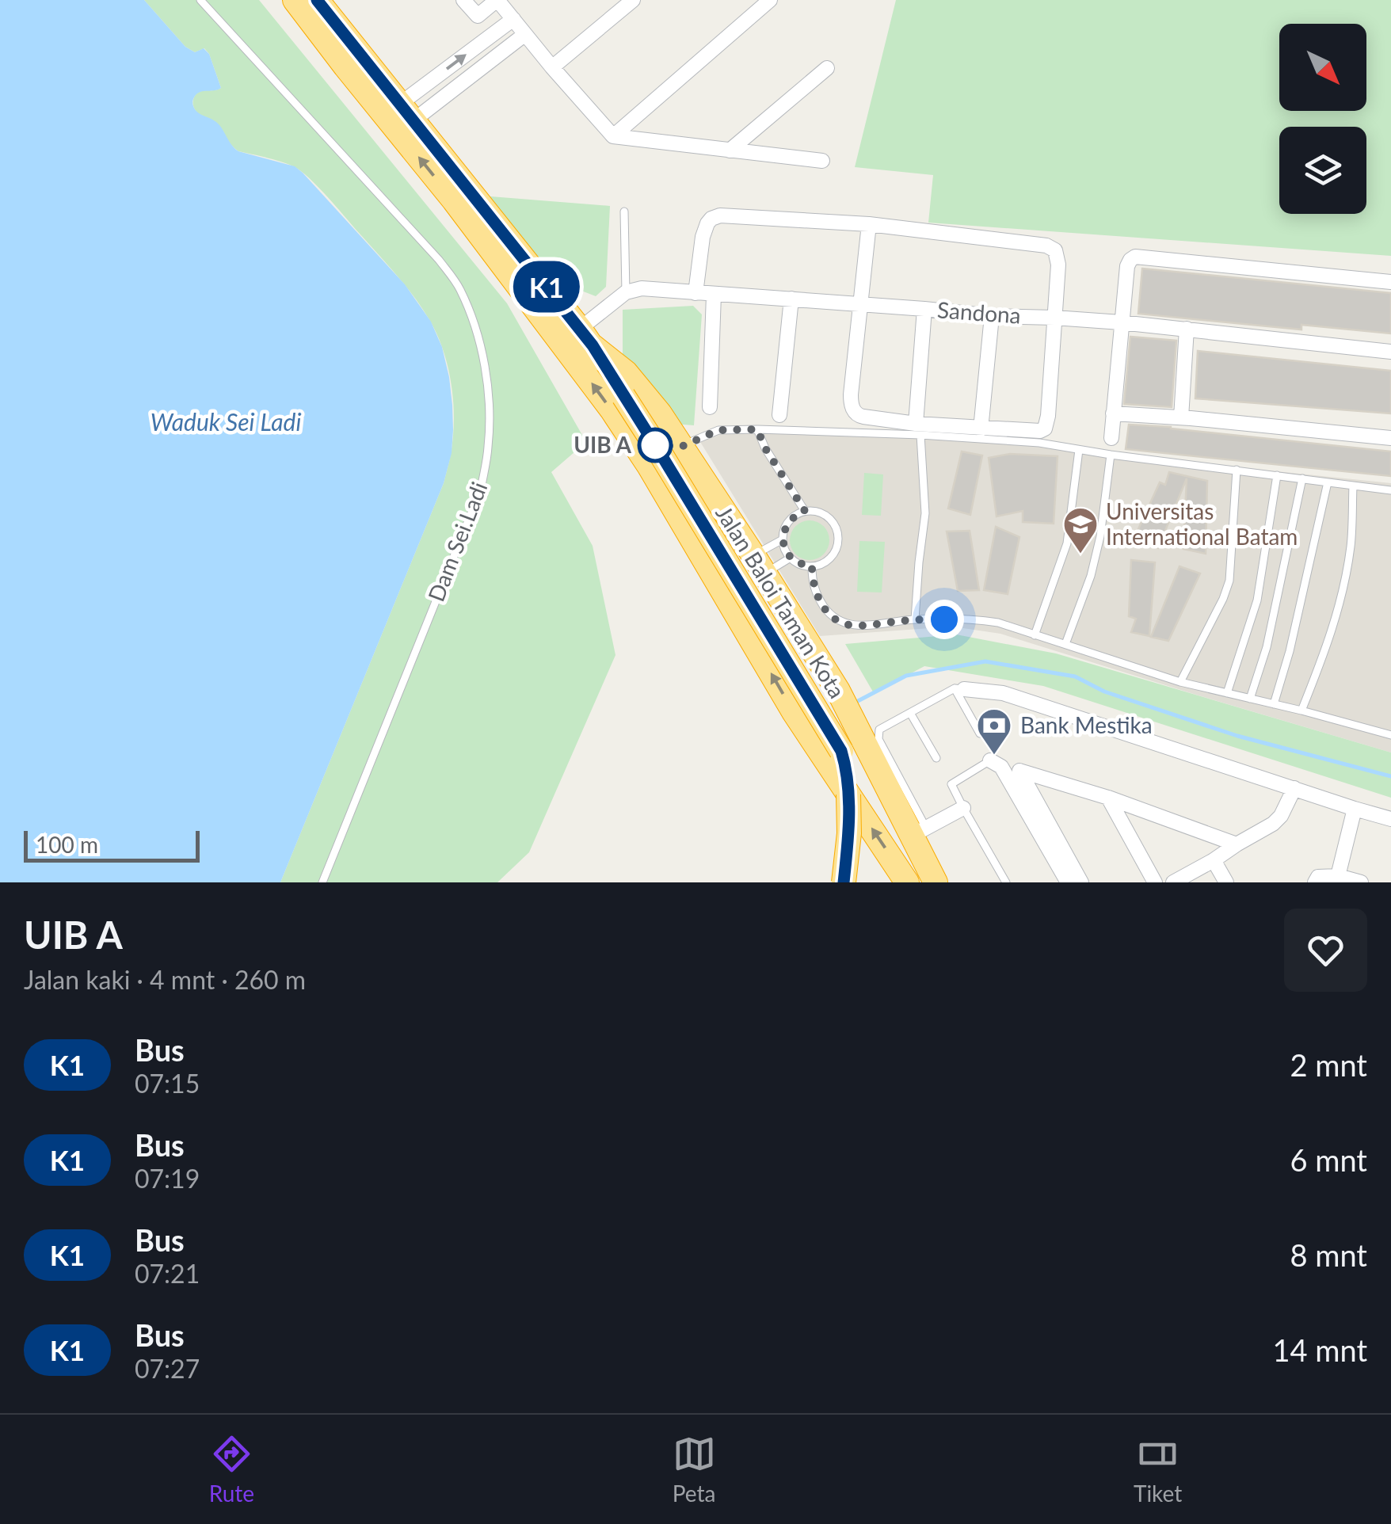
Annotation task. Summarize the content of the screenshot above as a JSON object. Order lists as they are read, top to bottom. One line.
{"streets":{"highway":["Jalan Baloi Taman Kota"],"street":["Sandona"],"lane":["Dam Sei.Ladi"]},"water":["Waduk Sei Ladi"],"places":{"other":["UIB A"],"school or university":["Universitas International Batam"],"bank":["Bank Mestika"]},"lines":["bus line K1"],"scale_bar":"100 m","north":"bottom right","page":{"on_map":"K1","scale":"100 m","heading":["UIB A","Jalan kaki · 4 mnt · 260 m"],"list":[{"mark":"K1","name":"Bus","note":"07:15","value":"2 mnt"},{"mark":"K1","name":"Bus","note":"07:19","value":"6 mnt"},{"mark":"K1","name":"Bus","note":"07:21","value":"8 mnt"},{"mark":"K1","name":"Bus","note":"07:27","value":"14 mnt"}],"tabs":["Rute","Peta","Tiket"]}}
